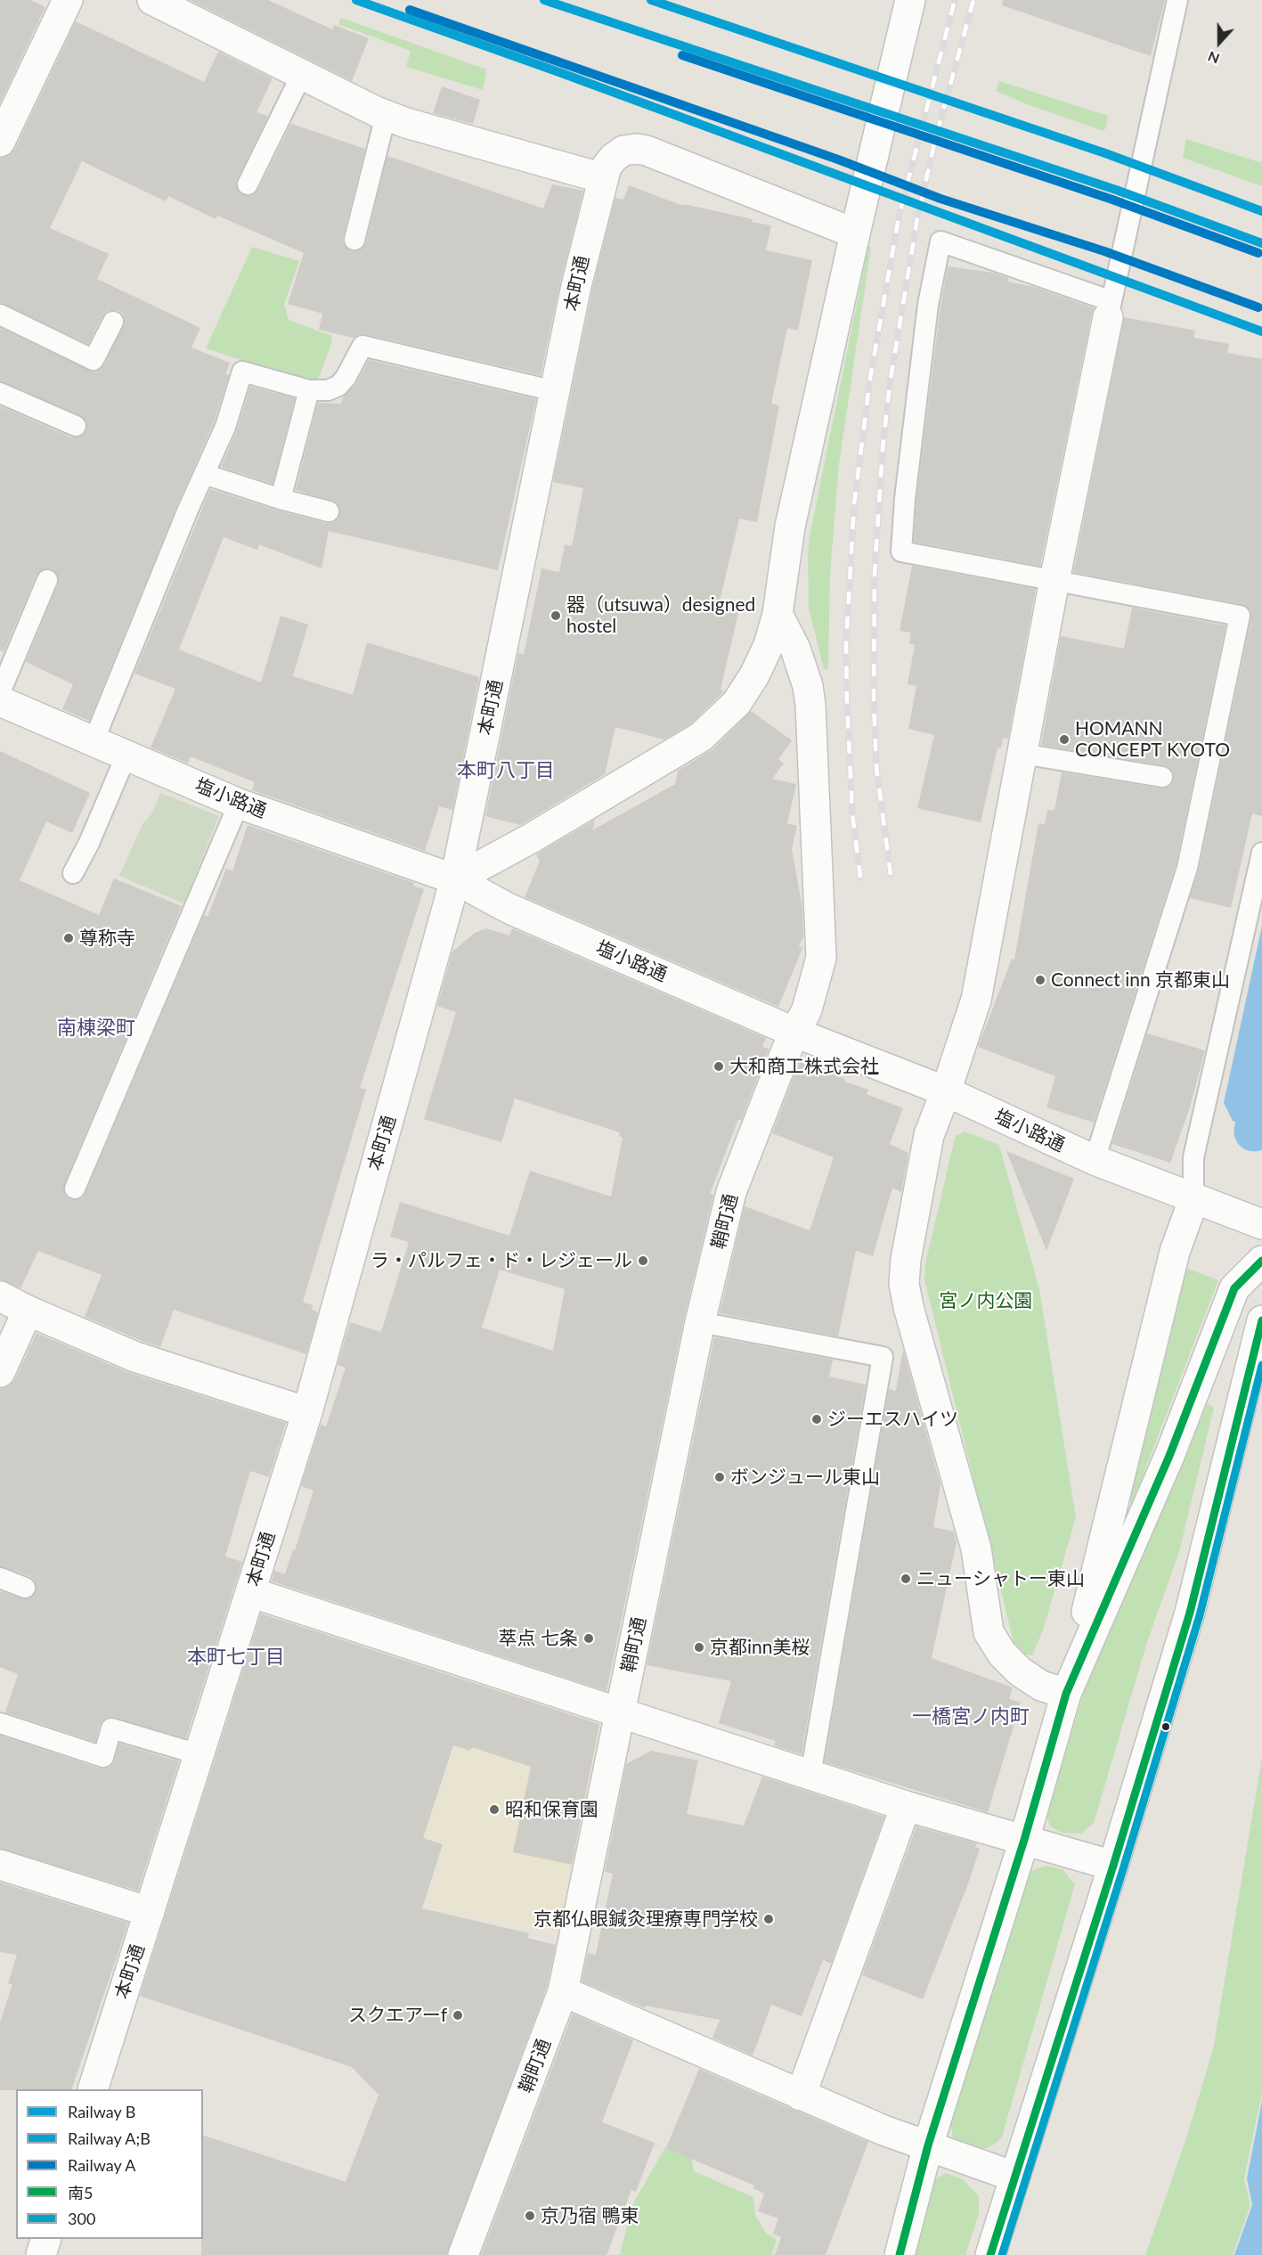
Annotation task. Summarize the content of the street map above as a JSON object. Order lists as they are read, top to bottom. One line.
{"streets":{"street":["本町通","塩小路通","鞘町通"]},"crossings":[["本町通","塩小路通"],["塩小路通","鞘町通"]],"districts":["本町八丁目","南棟梁町","本町七丁目","一橋宮ノ内町"],"parks":["宮ノ内公園"],"places":["器（utsuwa）designed hostel","HOMANN CONCEPT KYOTO","尊称寺","Connect inn 京都東山","大和商工株式会社","ラ・パルフェ・ド・レジェール","ジーエスハイツ","ボンジュール東山","ニューシャトー東山","萃点 七条","京都inn美桜","昭和保育園","京都仏眼鍼灸理療専門学校","スクエアーf","京乃宿 鴨東"],"lines":["rail line B","rail line A;B","rail line A","transit line 南5","transit line 300"],"legend":["Railway B","Railway A;B","Railway A","南5","300"],"north":"bottom"}
